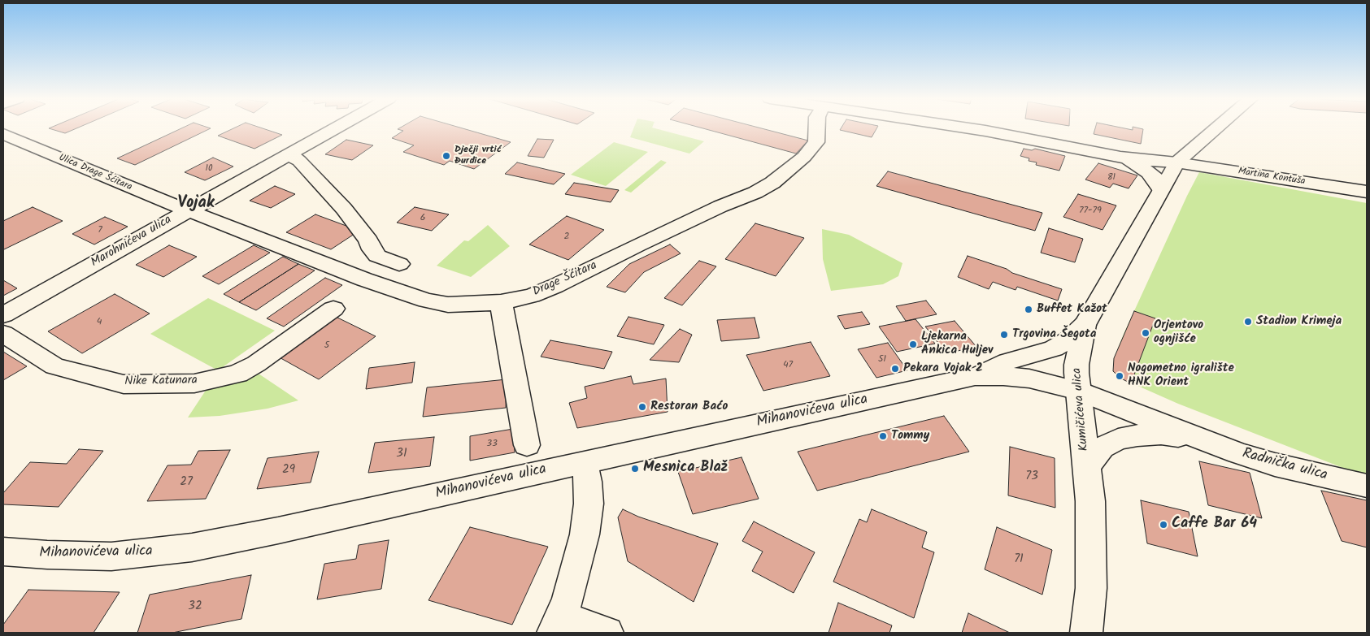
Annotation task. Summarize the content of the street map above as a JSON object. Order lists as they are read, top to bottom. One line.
{"streets":{"street":["Ulica Drage Šćitara","Martina Kontuša","Marohnićeva ulica","Drage Šćitara","Nike Katunara","Kumičićeva ulica","Mihanovićeva ulica","Radnička ulica"]},"crossings":[["Ulica Drage Šćitara","Marohnićeva ulica"],["Ulica Drage Šćitara","Drage Šćitara"],["Martina Kontuša","Kumičićeva ulica"],["Marohnićeva ulica","Drage Šćitara"],["Kumičićeva ulica","Mihanovićeva ulica"],["Kumičićeva ulica","Radnička ulica"],["Mihanovićeva ulica","Radnička ulica"]],"districts":["Vojak"],"places":["Dječji vrtić Đurđice","Buffet Kažot","Stadion Krimeja","Orjentovo ognjišće","Trgovina Šegota","Ljekarna Ankica Huljev","Pekara Vojak 2","Nogometno igralište HNK Orient","Restoran Baćo","Tommy","Mesnica Blaž","Caffe Bar 64"],"house_numbers":["10","81","77-79","6","7","2","4","5","51","47","33","31","29","73","27","71","32"]}
